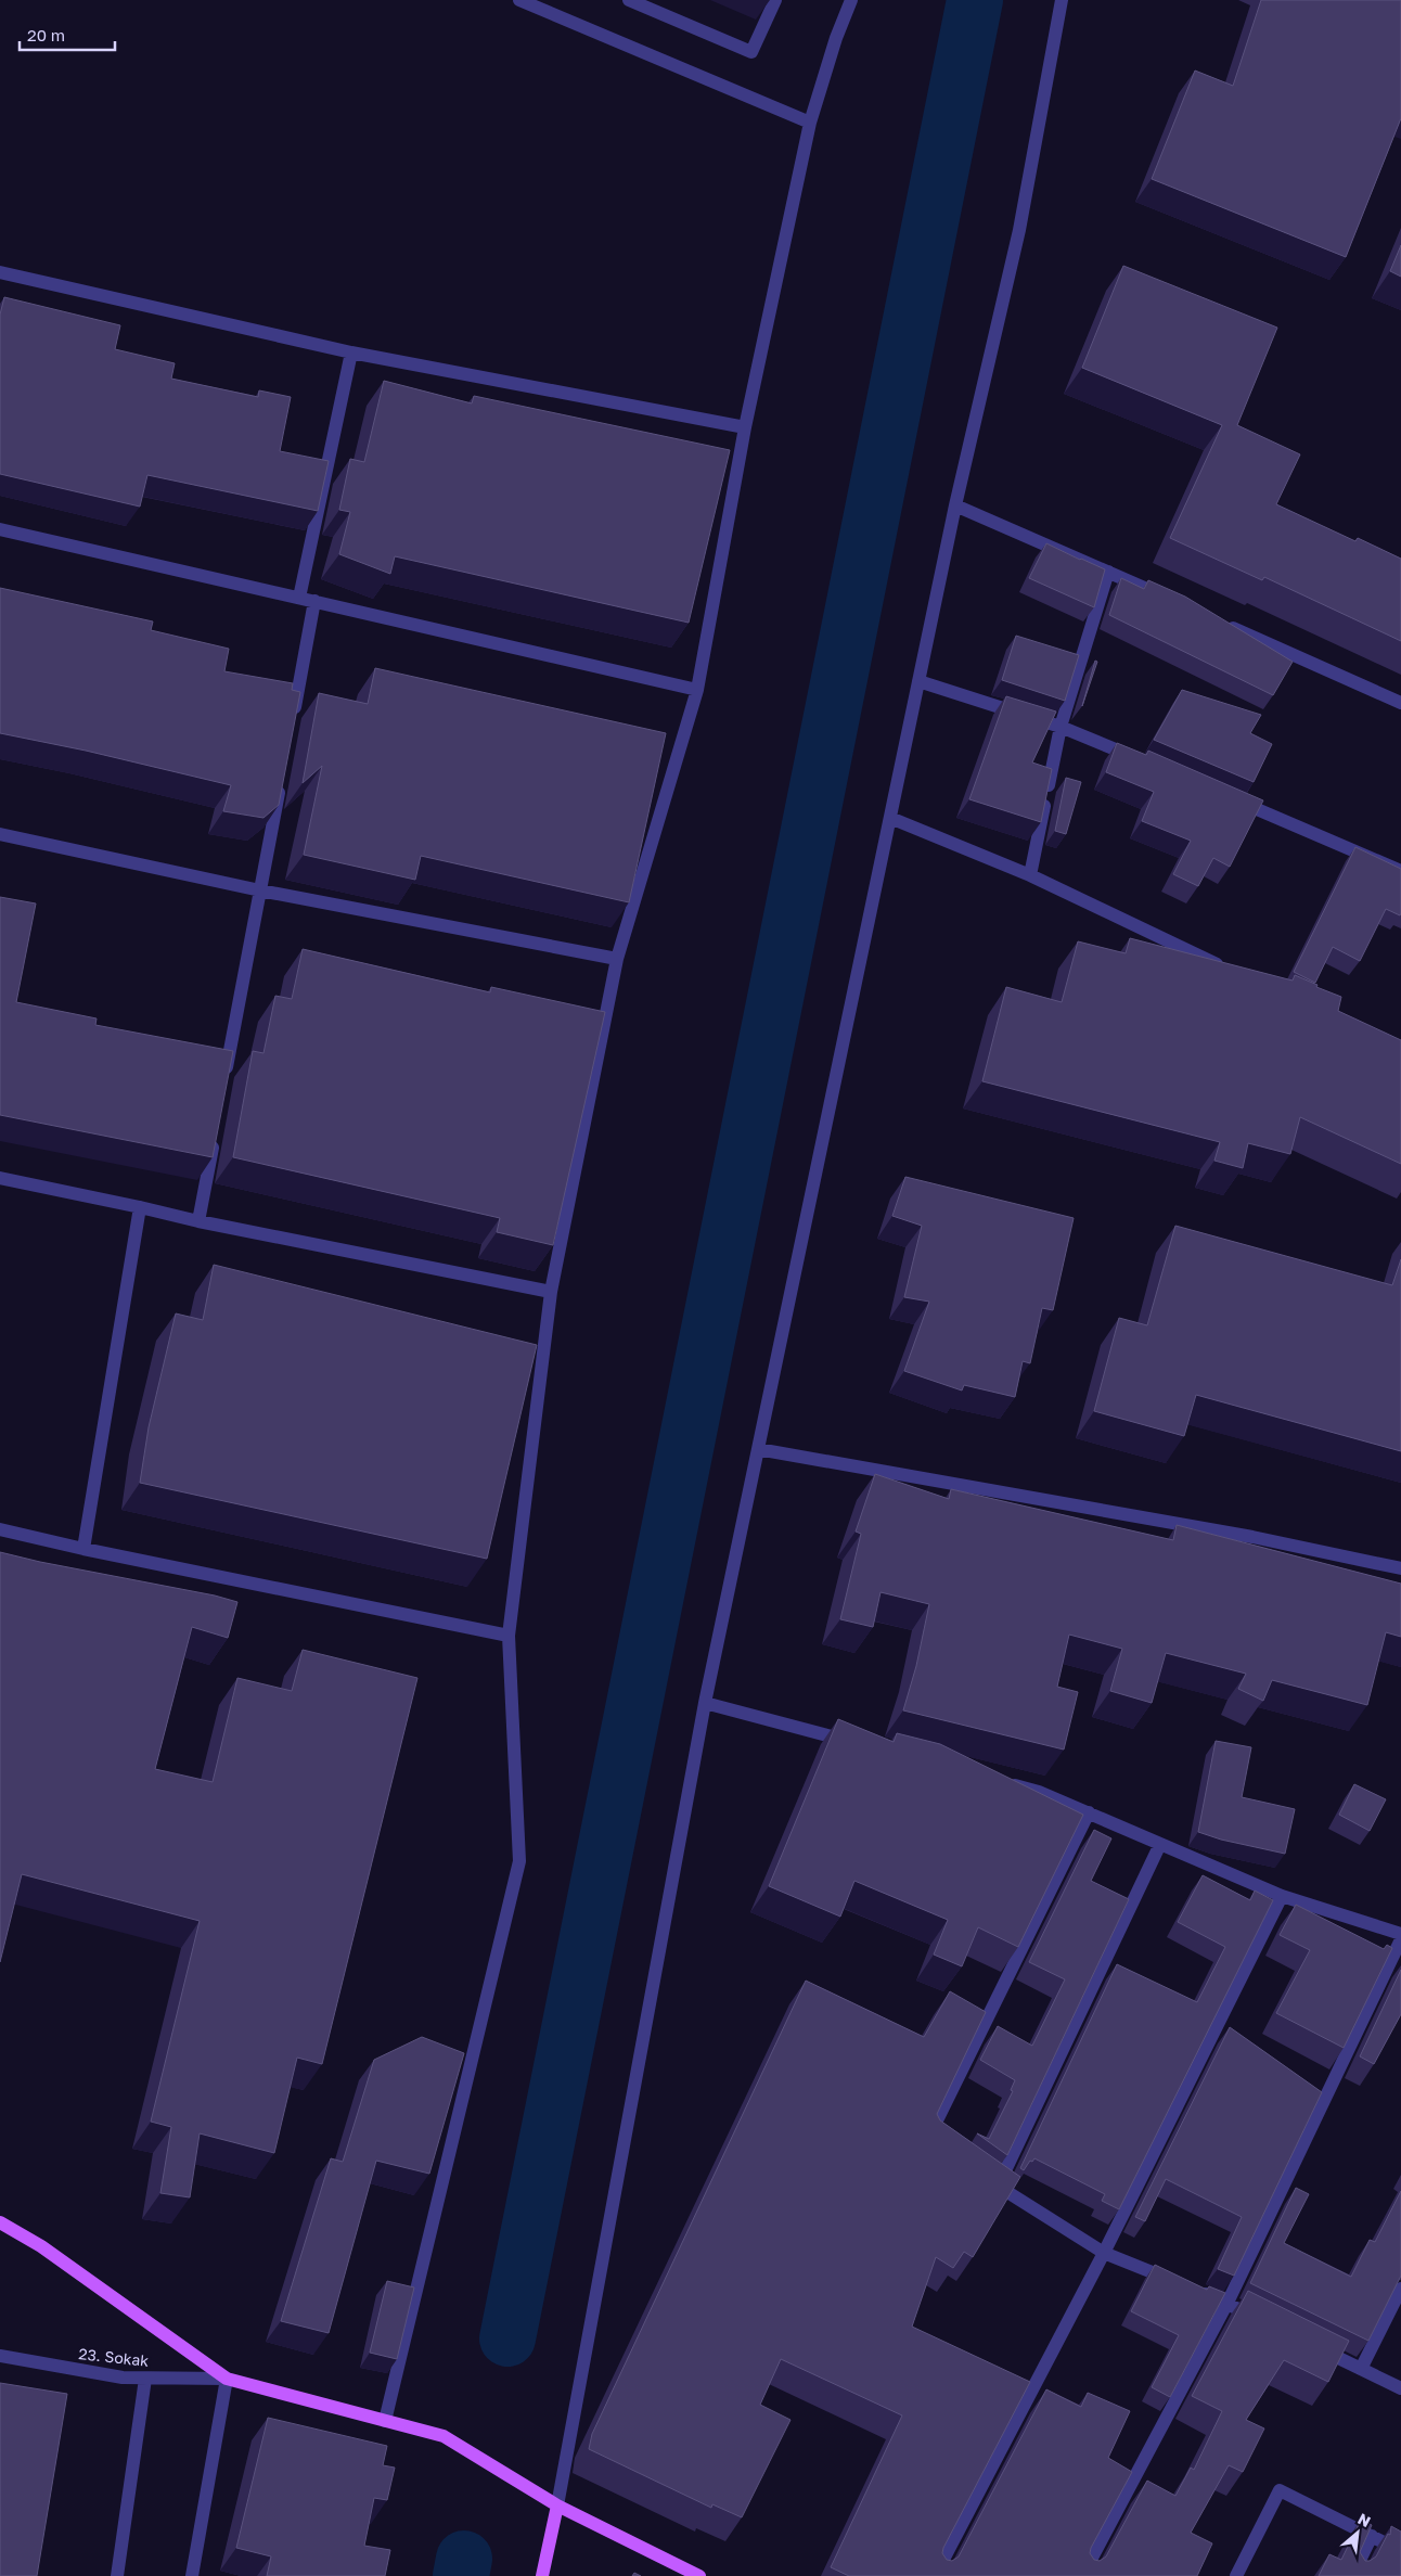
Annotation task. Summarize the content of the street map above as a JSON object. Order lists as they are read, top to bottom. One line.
{"streets":{"street":["23. Sokak"]},"scale_bar":"20 m","north":"top right"}
